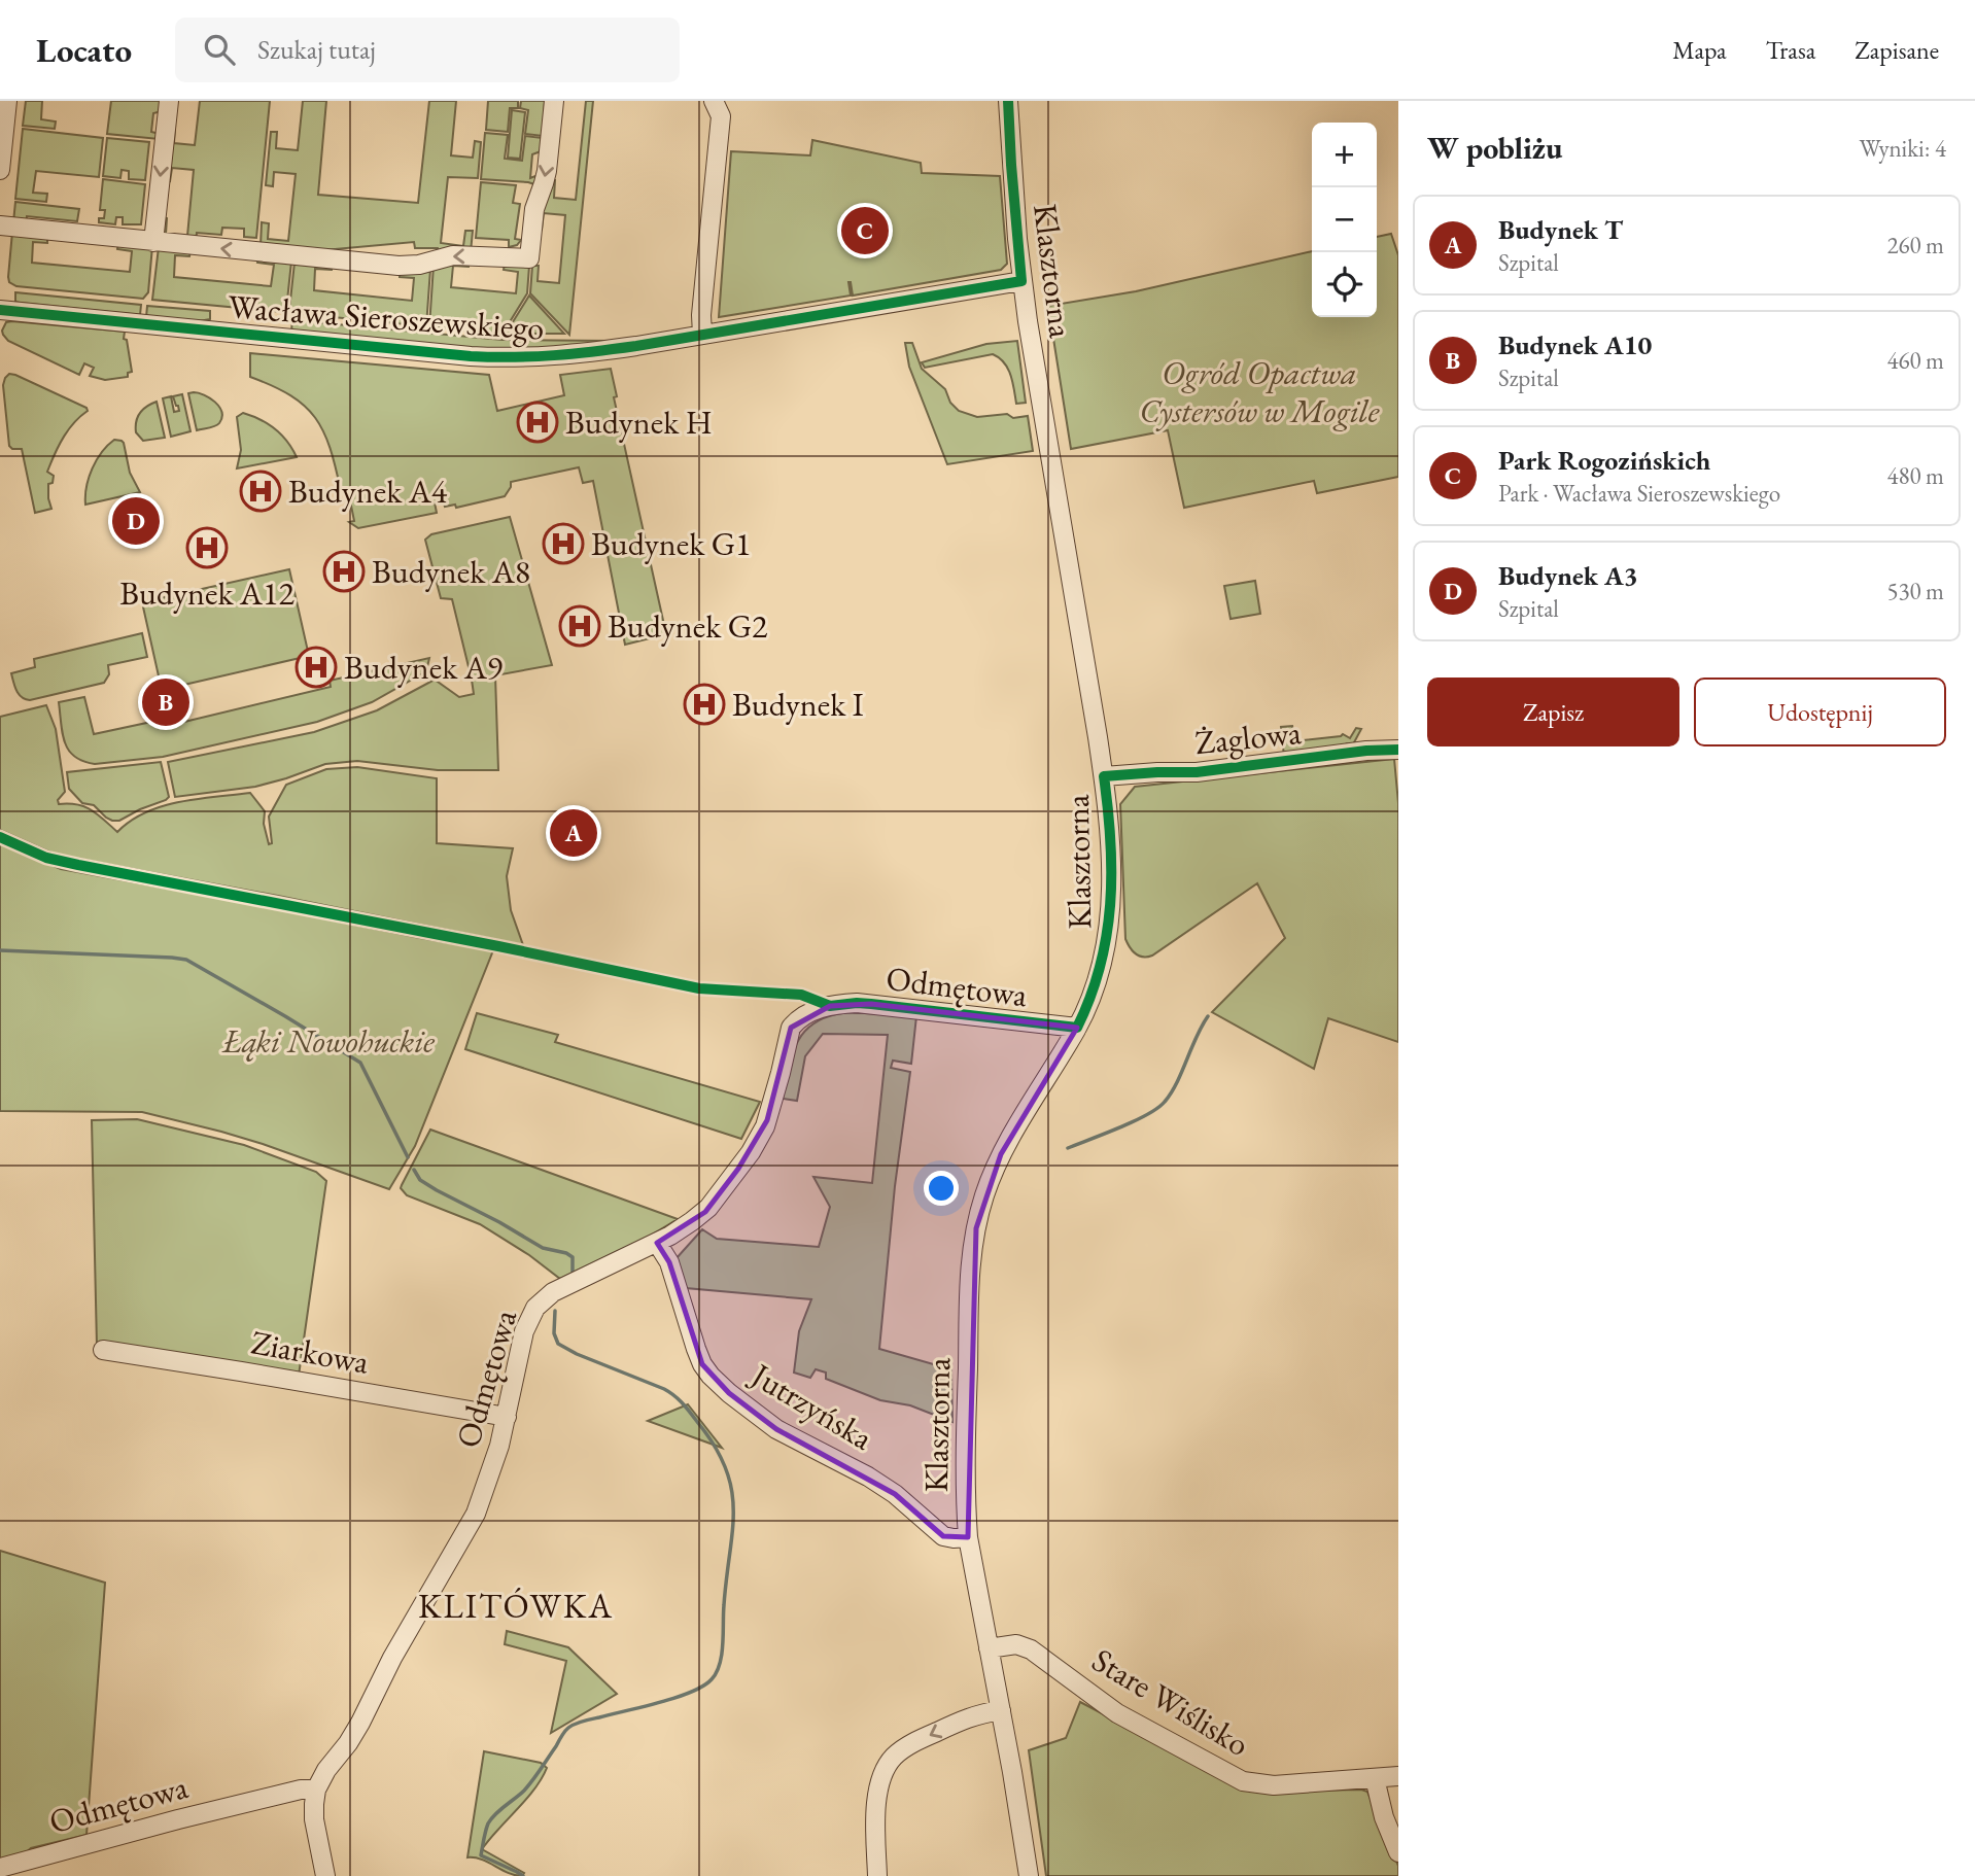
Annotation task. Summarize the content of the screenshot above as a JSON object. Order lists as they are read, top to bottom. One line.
{"streets":{"street":["Klasztorna","Wacława Sieroszewskiego","Żaglowa","Odmętowa","Ziarkowa","Jutrzyńska","Stare Wiślisko"]},"crossings":[["Klasztorna","Wacława Sieroszewskiego"],["Klasztorna","Żaglowa"],["Klasztorna","Odmętowa"],["Klasztorna","Jutrzyńska"],["Klasztorna","Stare Wiślisko"],["Odmętowa","Ziarkowa"],["Odmętowa","Jutrzyńska"]],"districts":["KLITÓWKA"],"parks":["Ogród Opactwa Cystersów w Mogile","Łąki Nowohuckie"],"places":{"hospital":["Budynek H","Budynek A4","Budynek G1","Budynek A12","Budynek A8","Budynek G2","Budynek A9","Budynek I"]},"page":{"header":"Locato","search":"Szukaj tutaj","nav":["Mapa","Trasa","Zapisane"],"heading":["W pobliżu","Wyniki: 4"],"map_buttons":["+","−"],"list":[{"mark":"A","name":"Budynek T","note":"Szpital","value":"260 m"},{"mark":"B","name":"Budynek A10","note":"Szpital","value":"460 m"},{"mark":"C","name":"Park Rogozińskich","note":"Park · Wacława Sieroszewskiego","value":"480 m"},{"mark":"D","name":"Budynek A3","note":"Szpital","value":"530 m"}],"pins":["C","D","B","A"],"buttons":["Zapisz","Udostępnij"]}}
